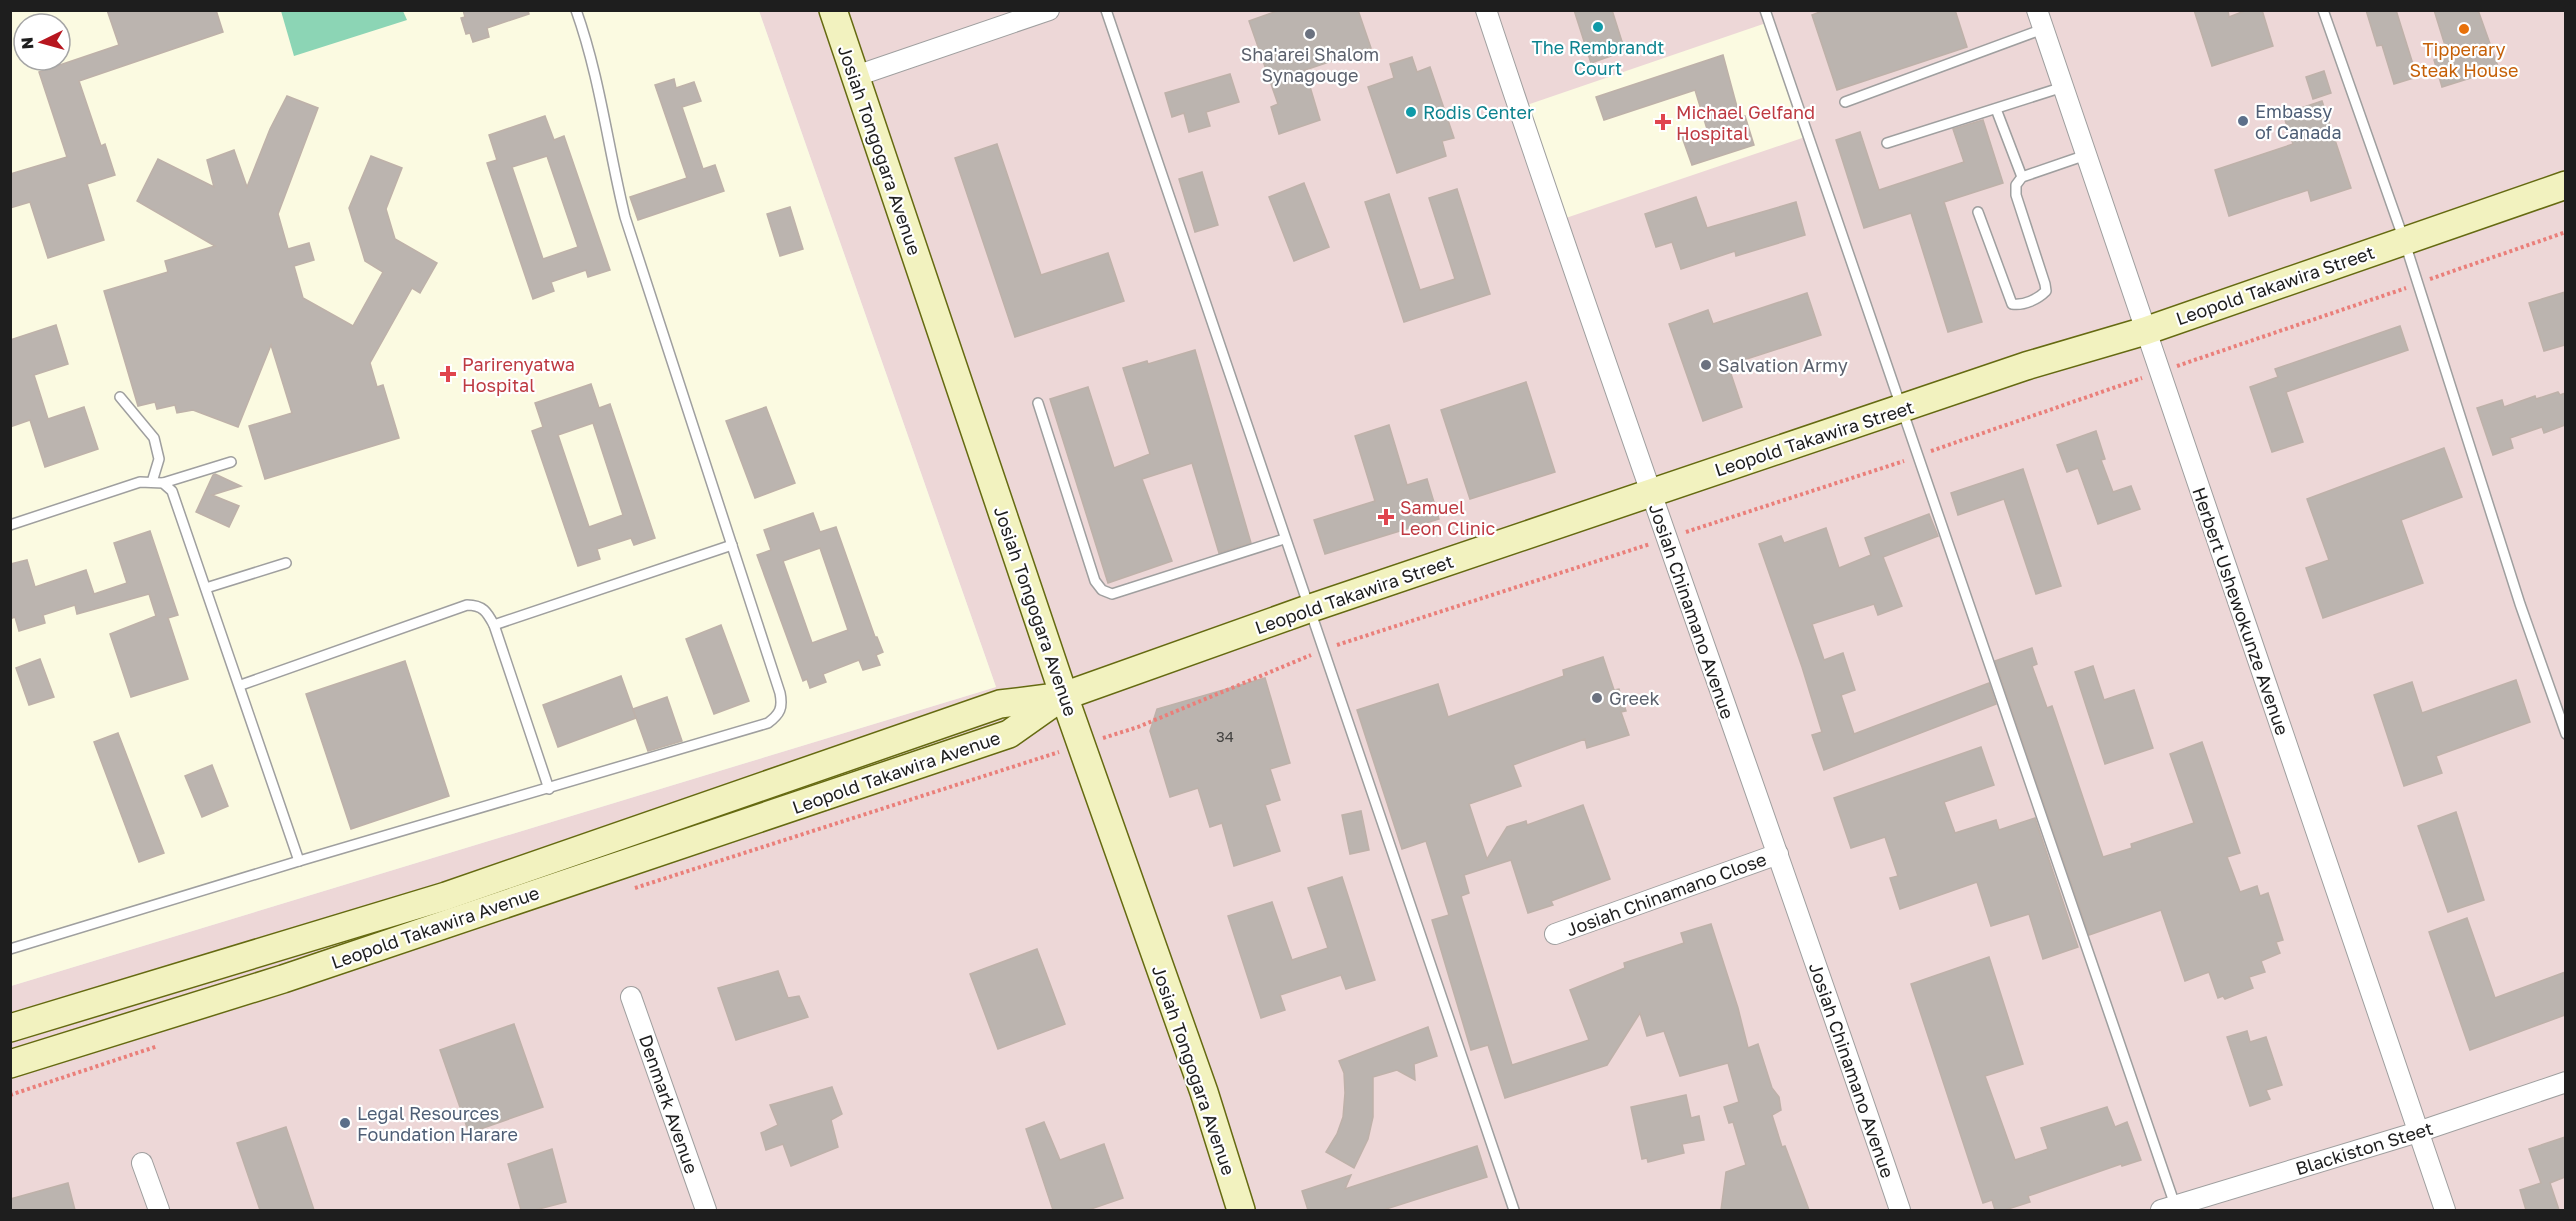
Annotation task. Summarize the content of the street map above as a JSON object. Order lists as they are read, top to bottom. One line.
{"streets":{"main road":["Josiah Tongogara Avenue","Leopold Takawira Street","Leopold Takawira Avenue"],"street":["Josiah Chinamano Avenue","Herbert Ushewokunze Avenue","Josiah Chinamano Close","Denmark Avenue","Blackiston Steet"]},"crossings":[["Josiah Tongogara Avenue","Leopold Takawira Street"],["Josiah Tongogara Avenue","Leopold Takawira Avenue"],["Leopold Takawira Street","Josiah Chinamano Avenue"],["Leopold Takawira Street","Herbert Ushewokunze Avenue"],["Leopold Takawira Street","Leopold Takawira Avenue"],["Josiah Chinamano Avenue","Josiah Chinamano Close"],["Herbert Ushewokunze Avenue","Blackiston Steet"]],"places":{"other":["The Rembrandt Court","Tipperary Steak House","Sha'arei Shalom Synagouge","Rodis Center","Embassy of Canada","Salvation Army","Greek","Legal Resources Foundation Harare"],"health":["Michael Gelfand Hospital","Parirenyatwa Hospital","Samuel Leon Clinic"]},"house_numbers":["34"],"north":"left"}
